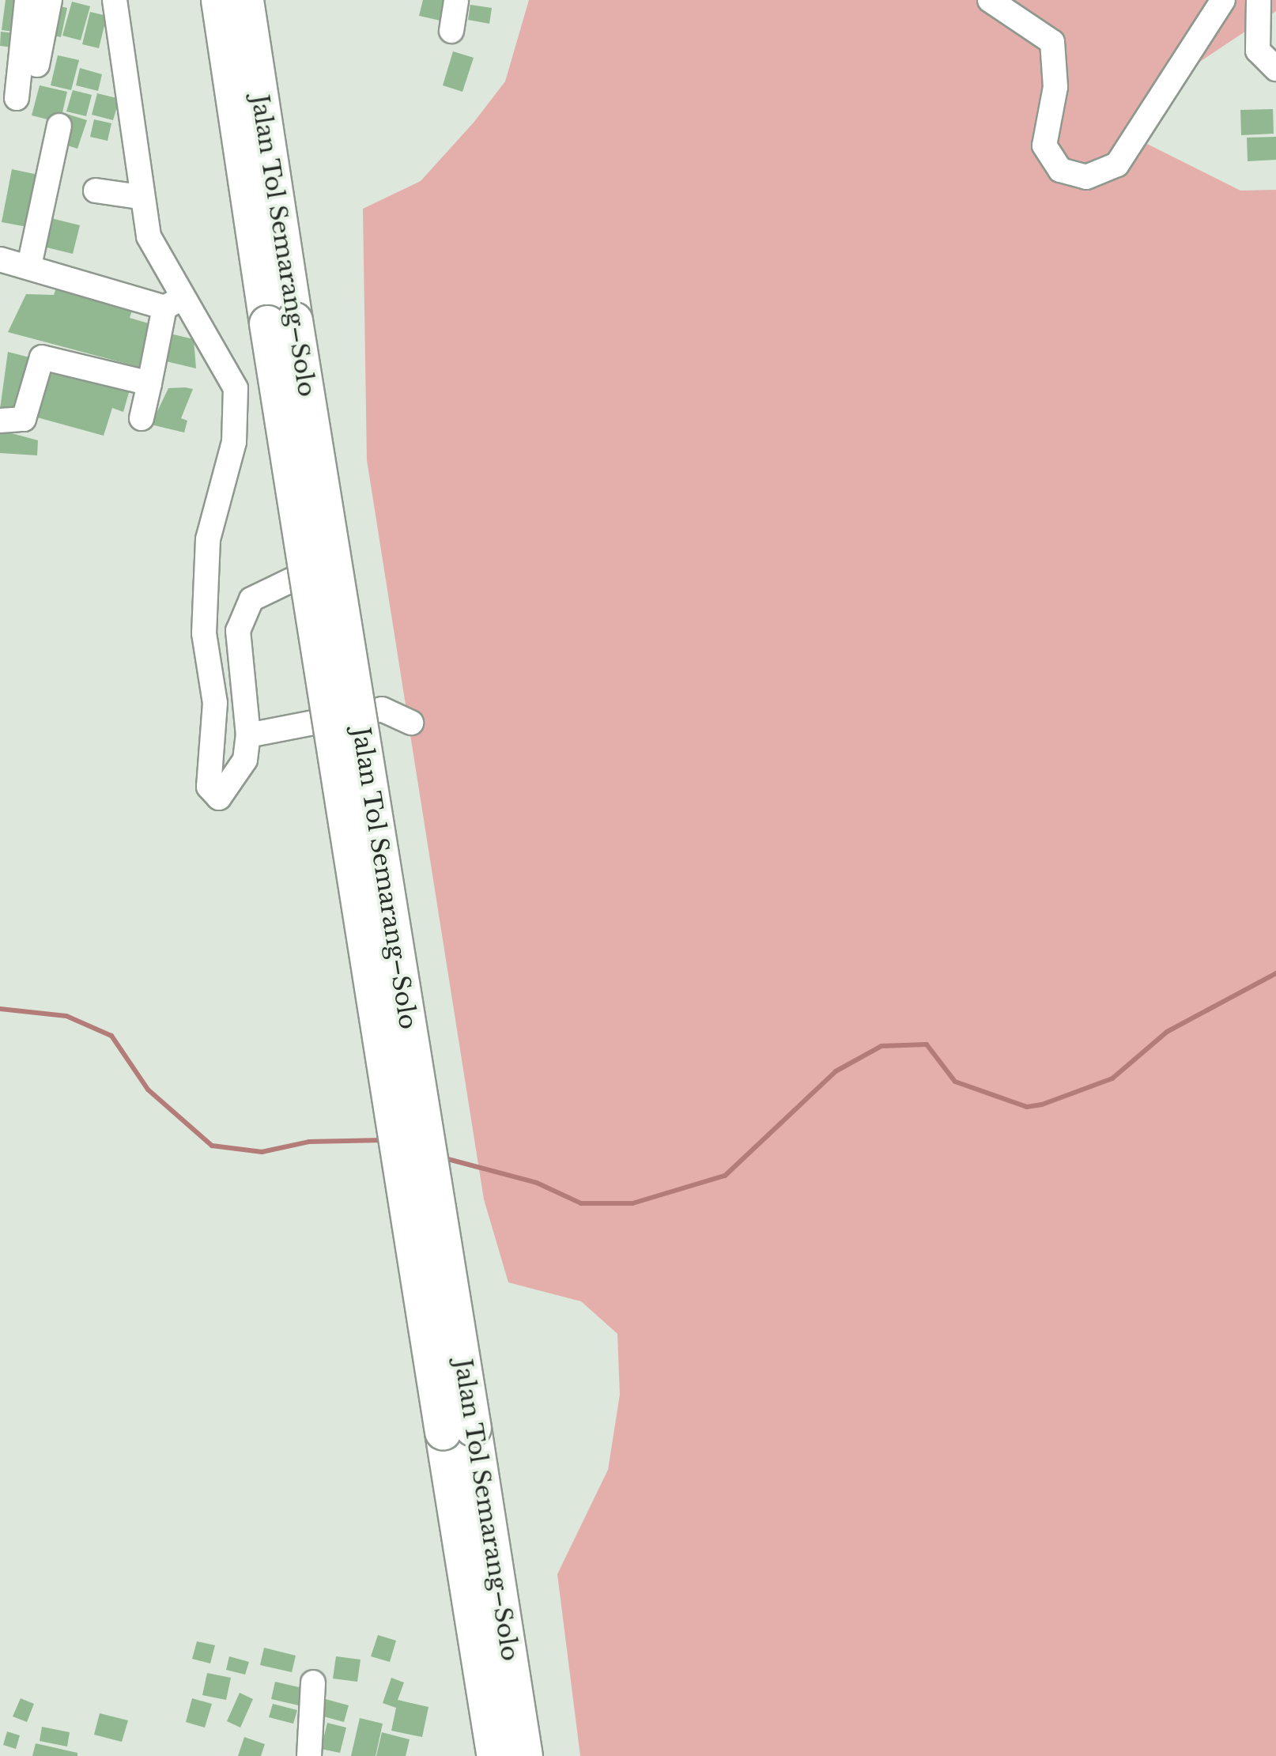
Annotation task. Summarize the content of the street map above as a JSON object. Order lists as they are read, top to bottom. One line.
{"streets":{"highway":["Jalan Tol Semarang–Solo"]}}
